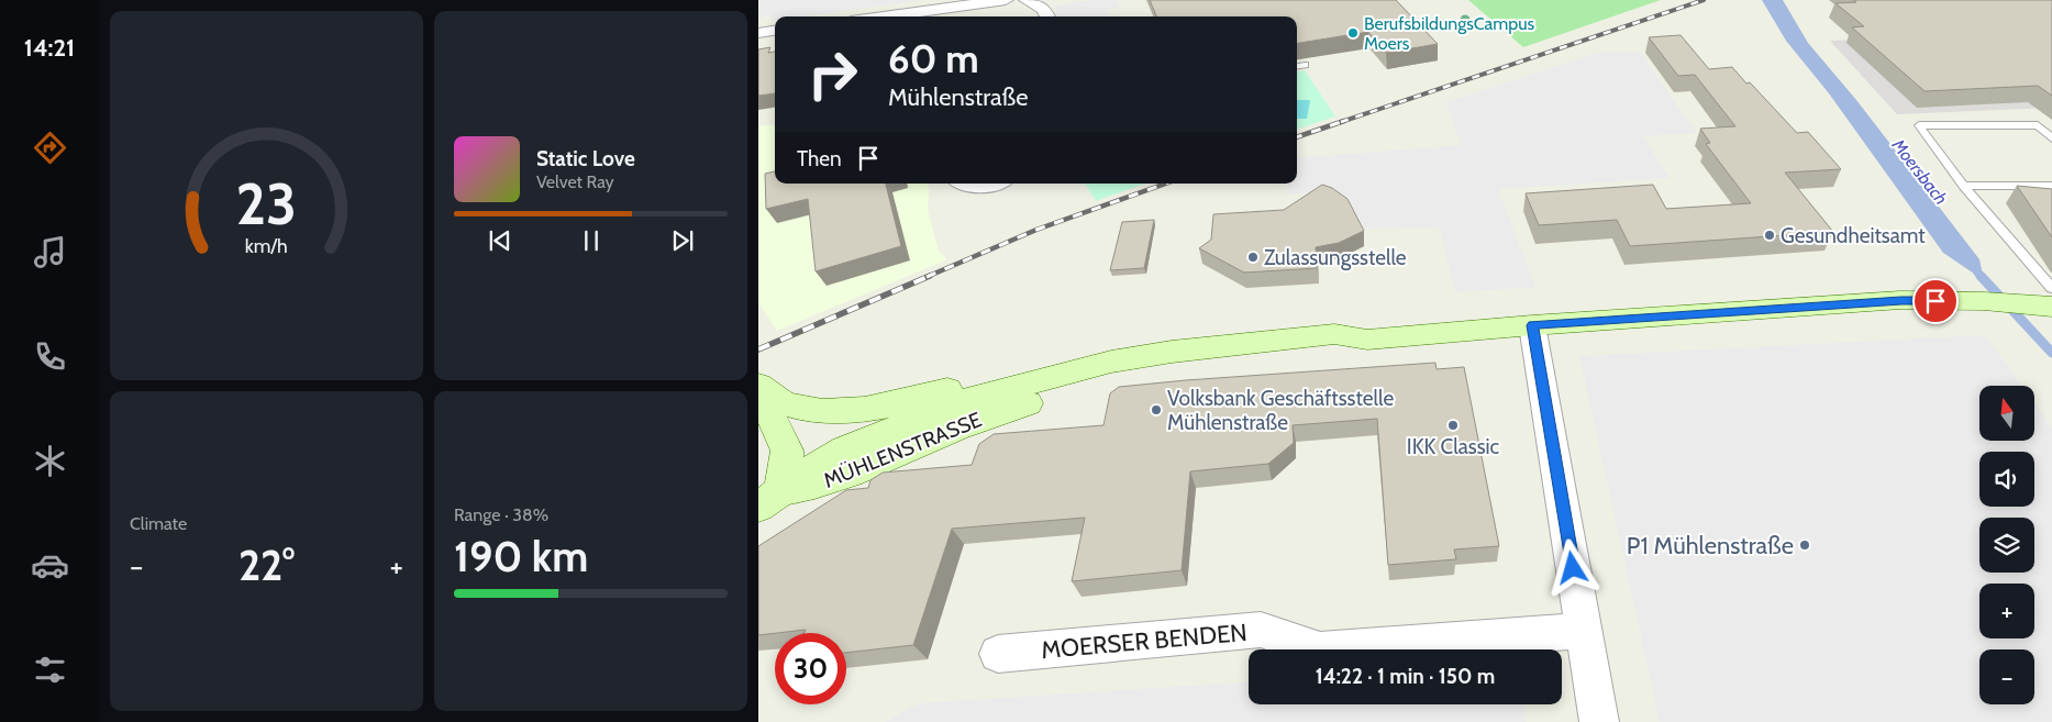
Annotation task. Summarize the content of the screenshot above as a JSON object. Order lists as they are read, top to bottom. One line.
{"streets":{"main road":["MÜHLENSTRASSE"],"street":["MOERSER BENDEN"]},"water":["Moersbach"],"places":["BerufsbildungsCampus Moers","Gesundheitsamt","Zulassungsstelle","Volksbank Geschäftsstelle Mühlenstraße","IKK Classic","P1 Mühlenstraße"],"north":"top","page":{"tabs":"14:21","turn":["60 m","Mühlenstraße"],"then":"Then","song":["Static Love","Velvet Ray"],"map_buttons":["+","−"],"tile":["Climate",["Range · 38%","190 km"]],"heat":["−","22°","+"],"limit":"30","trip":"14:22 · 1 min · 150 m","gauge":["23","km/h"]}}
